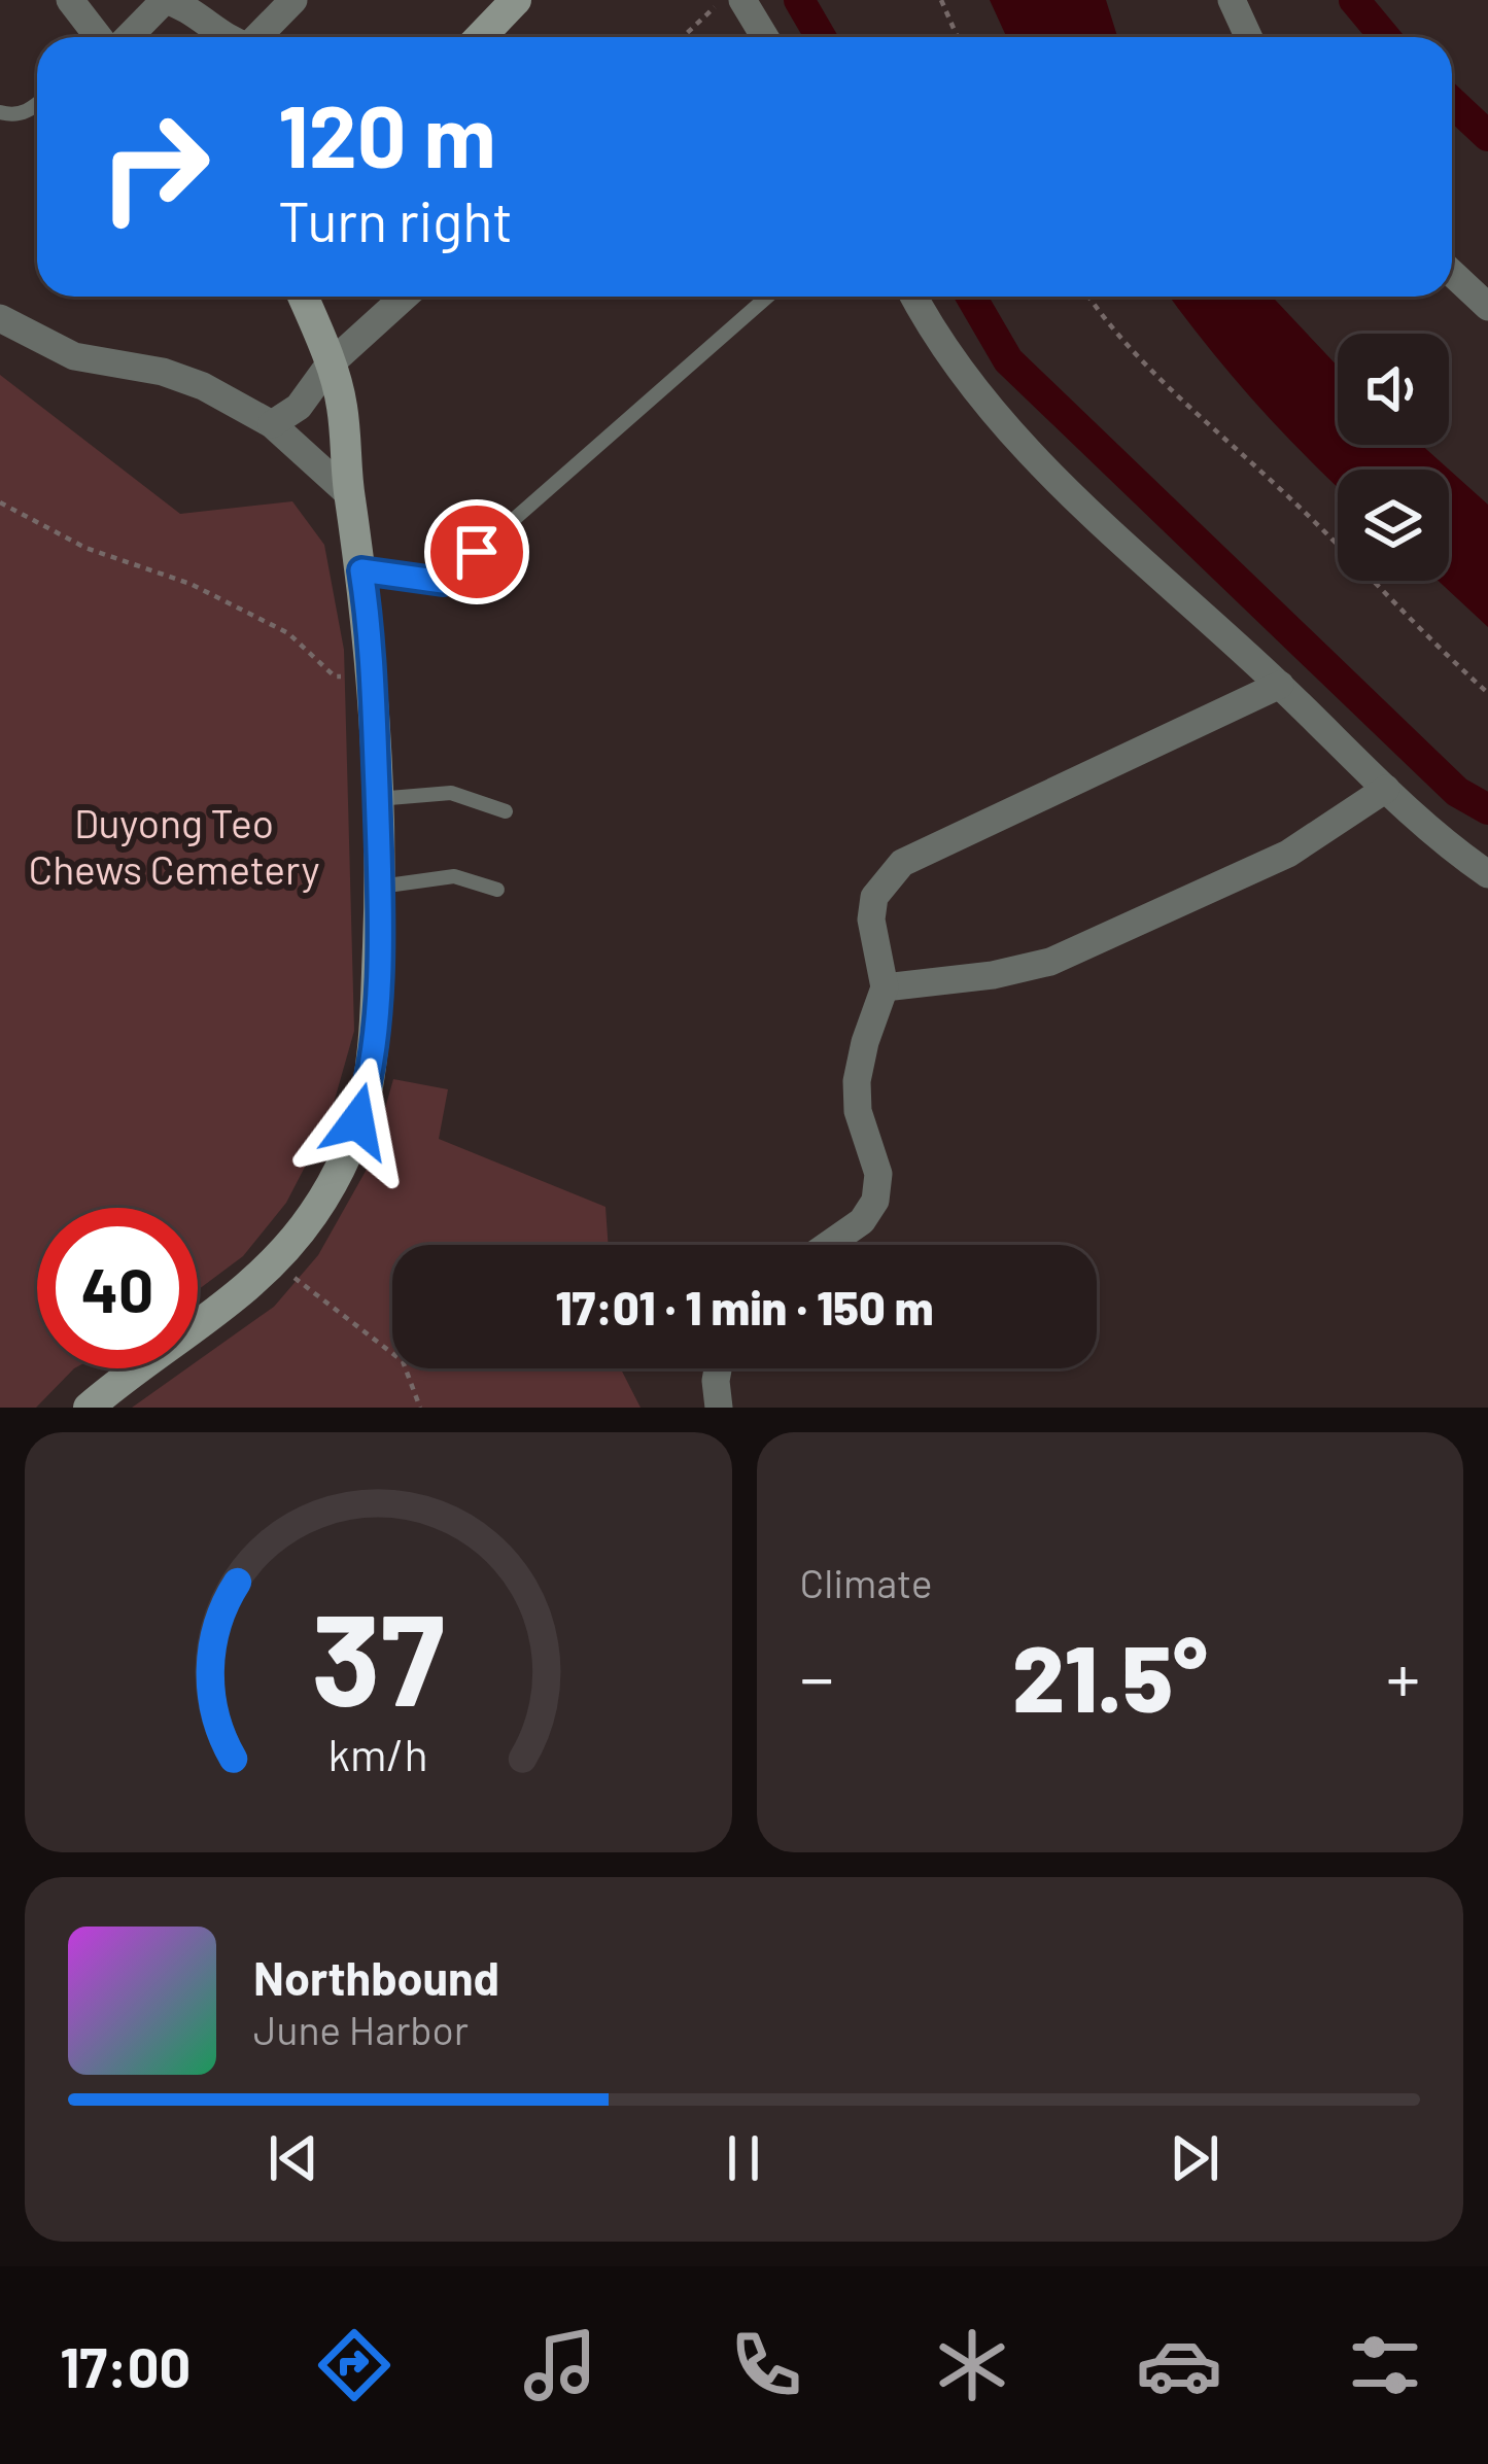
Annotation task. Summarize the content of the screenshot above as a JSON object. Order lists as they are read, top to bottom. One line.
{"parks":["Duyong Teo Chews Cemetery"],"page":{"turn":["120 m","Turn right"],"limit":"40","trip":"17:01 · 1 min · 150 m","tile":"Climate","heat":["−","21.5°","+"],"song":["Northbound","June Harbor"],"tabs":"17:00","gauge":["37","km/h"]}}
